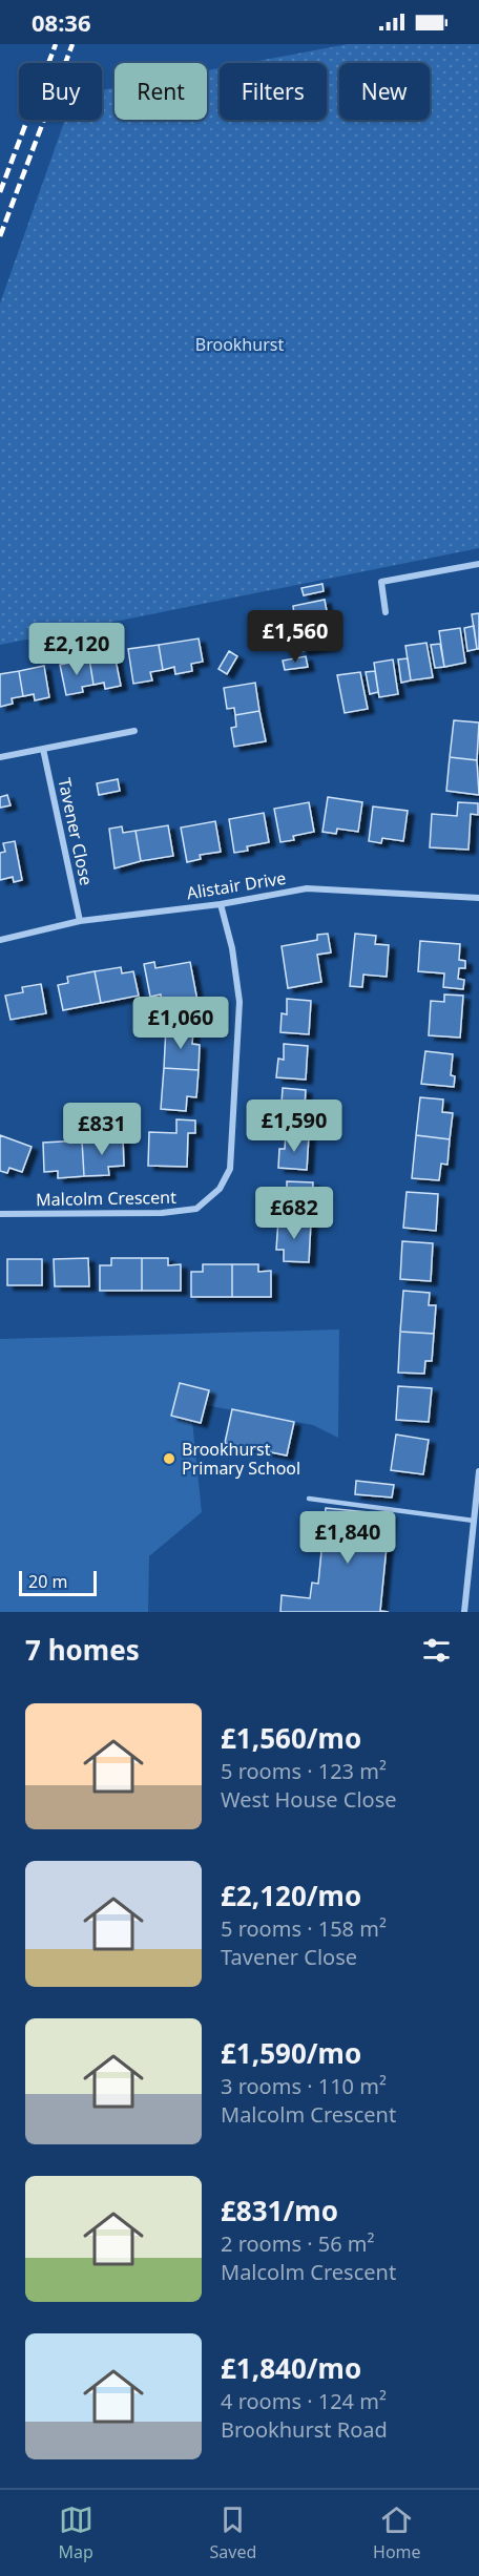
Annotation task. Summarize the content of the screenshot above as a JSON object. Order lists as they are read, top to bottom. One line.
{"streets":{"street":["Tavener Close","Alistair Drive","Malcolm Crescent"]},"crossings":[["Tavener Close","Alistair Drive"],["Alistair Drive","Malcolm Crescent"]],"parks":["Brookhurst"],"places":["Brookhurst Primary School"],"scale_bar":"20 m","page":{"status":"08:36","chip":["Buy","Rent","Filters","New"],"price":["£1,560","£2,120","£1,060","£1,590","£831","£682","£1,840"],"scale":"20 m","heading":"7 homes","list":[{"name":"£1,560/mo","note":"5 rooms · 123 m² · West House Close"},{"name":"£2,120/mo","note":"5 rooms · 158 m² · Tavener Close"},{"name":"£1,590/mo","note":"3 rooms · 110 m² · Malcolm Crescent"},{"name":"£831/mo","note":"2 rooms · 56 m² · Malcolm Crescent"},{"name":"£1,840/mo","note":"4 rooms · 124 m² · Brookhurst Road"}],"tabs":["Map","Saved","Home"]}}
